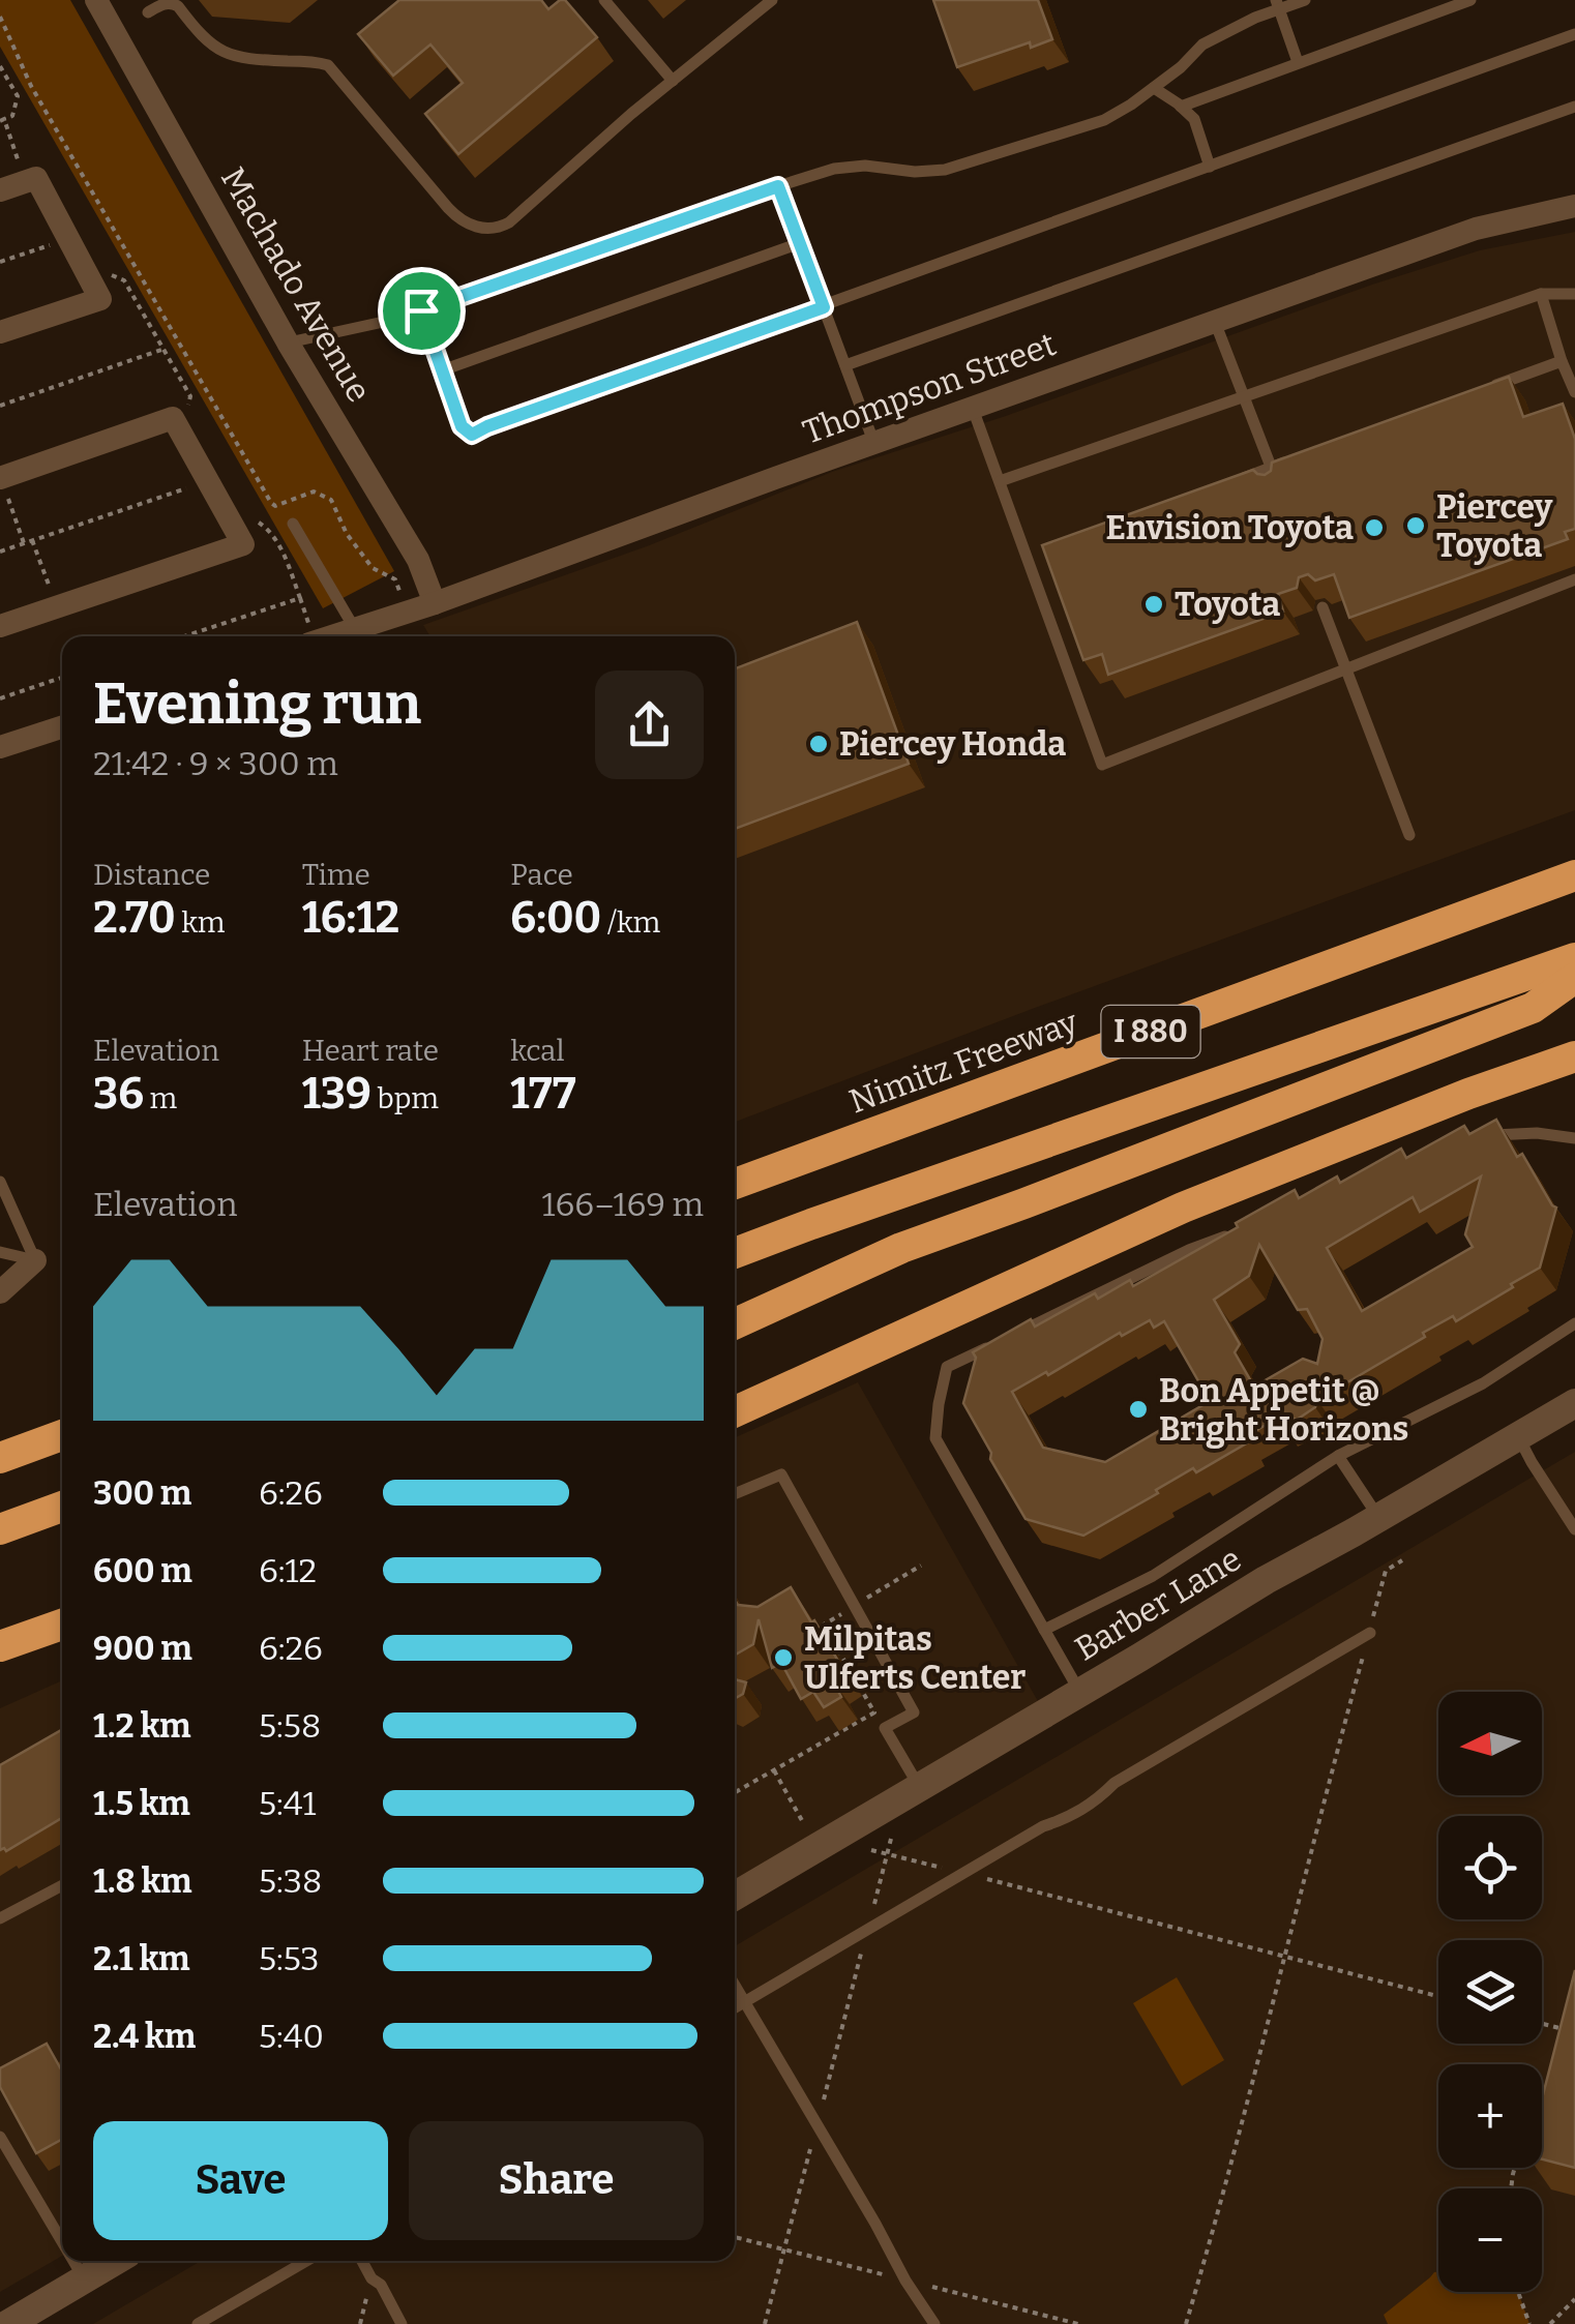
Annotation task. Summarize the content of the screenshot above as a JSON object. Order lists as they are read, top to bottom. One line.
{"streets":{"highway":["I 880","Nimitz Freeway"],"street":["Machado Avenue","Thompson Street","Barber Lane"]},"crossings":[["Machado Avenue","Thompson Street"]],"places":["Piercey Toyota","Envision Toyota","Toyota","Piercey Honda","Bon Appetit @ Bright Horizons","Milpitas Ulferts Center"],"north":"left","page":{"heading":["Evening run","21:42 · 9 × 300 m"],"stats":[["Distance","2.70 km"],["Time","16:12"],["Pace","6:00 /km"],["Elevation","36 m"],["Heart rate","139 bpm"],["kcal","177"]],"chart":["Elevation","166–169 m"],"list":[{"name":"300 m","note":"6:26"},{"name":"600 m","note":"6:12"},{"name":"900 m","note":"6:26"},{"name":"1.2 km","note":"5:58"},{"name":"1.5 km","note":"5:41"},{"name":"1.8 km","note":"5:38"},{"name":"2.1 km","note":"5:53"},{"name":"2.4 km","note":"5:40"}],"map_buttons":["+","−"],"buttons":["Save","Share"]}}
